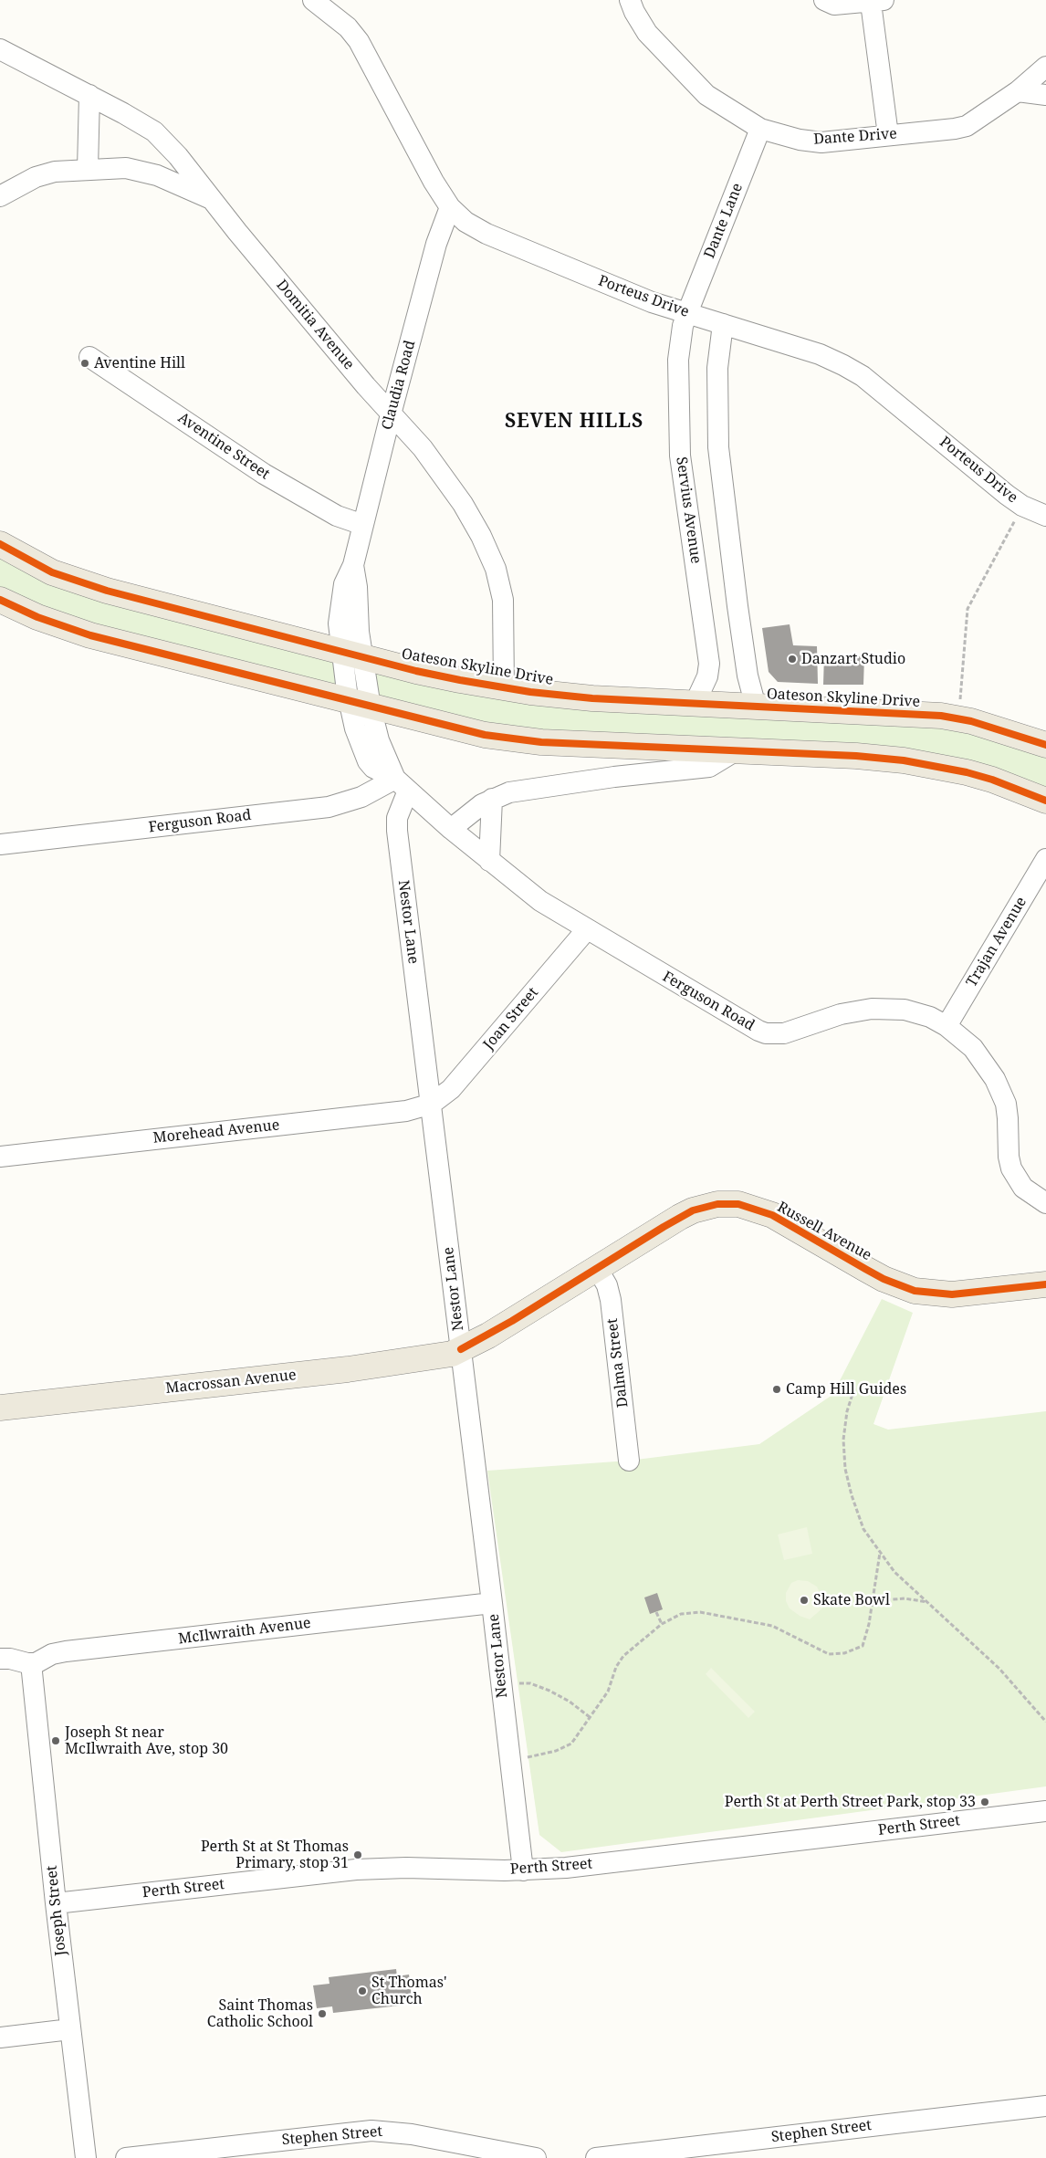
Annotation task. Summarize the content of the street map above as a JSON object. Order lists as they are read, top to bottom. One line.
{"streets":{"main road":["Oateson Skyline Drive","Russell Avenue","Macrossan Avenue"],"street":["Dante Drive","Dante Lane","Porteus Drive","Domitia Avenue","Claudia Road","Aventine Street","Servius Avenue","Ferguson Road","Nestor Lane","Trajan Avenue","Joan Street","Morehead Avenue","Dalma Street","McIlwraith Avenue","Perth Street","Joseph Street","Stephen Street"]},"crossings":[["Dante Drive","Dante Lane"],["Dante Lane","Porteus Drive"],["Dante Lane","Servius Avenue"],["Porteus Drive","Claudia Road"],["Porteus Drive","Servius Avenue"],["Domitia Avenue","Claudia Road"],["Domitia Avenue","Oateson Skyline Drive"],["Claudia Road","Aventine Street"],["Claudia Road","Oateson Skyline Drive"],["Claudia Road","Ferguson Road"],["Servius Avenue","Oateson Skyline Drive"],["Ferguson Road","Nestor Lane"],["Ferguson Road","Trajan Avenue"],["Ferguson Road","Joan Street"],["Nestor Lane","Joan Street"],["Nestor Lane","Morehead Avenue"],["Nestor Lane","Russell Avenue"],["Nestor Lane","Macrossan Avenue"],["Nestor Lane","McIlwraith Avenue"],["Nestor Lane","Perth Street"],["Joan Street","Morehead Avenue"],["Russell Avenue","Dalma Street"],["Russell Avenue","Macrossan Avenue"],["McIlwraith Avenue","Joseph Street"],["Perth Street","Joseph Street"]],"districts":["SEVEN HILLS"],"places":["Aventine Hill","Danzart Studio","Camp Hill Guides","Skate Bowl","Joseph St near McIlwraith Ave, stop 30","Perth St at Perth Street Park, stop 33","Perth St at St Thomas Primary, stop 31","St Thomas' Church","Saint Thomas Catholic School"]}
